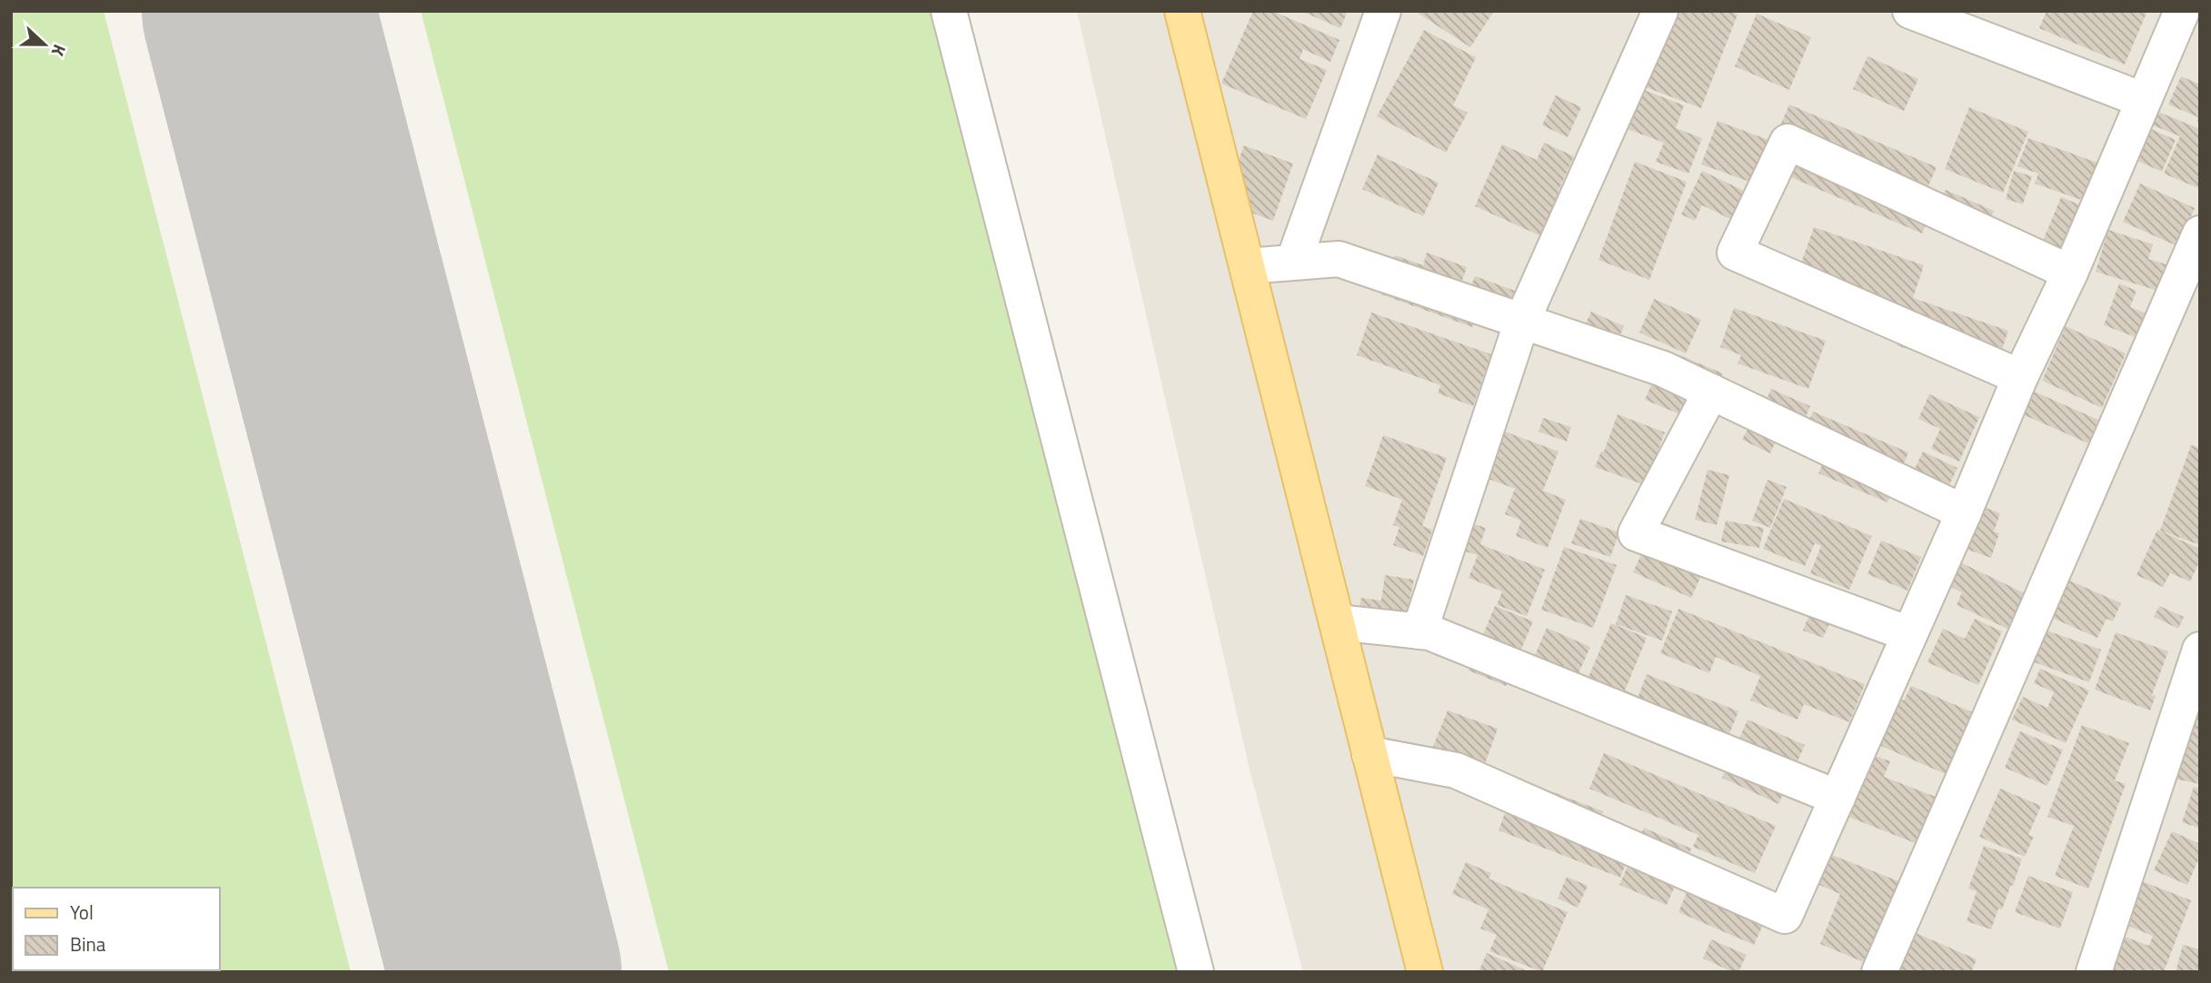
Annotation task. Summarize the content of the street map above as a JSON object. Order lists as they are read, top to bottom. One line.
{"legend":["Yol","Bina"],"north":"right"}
